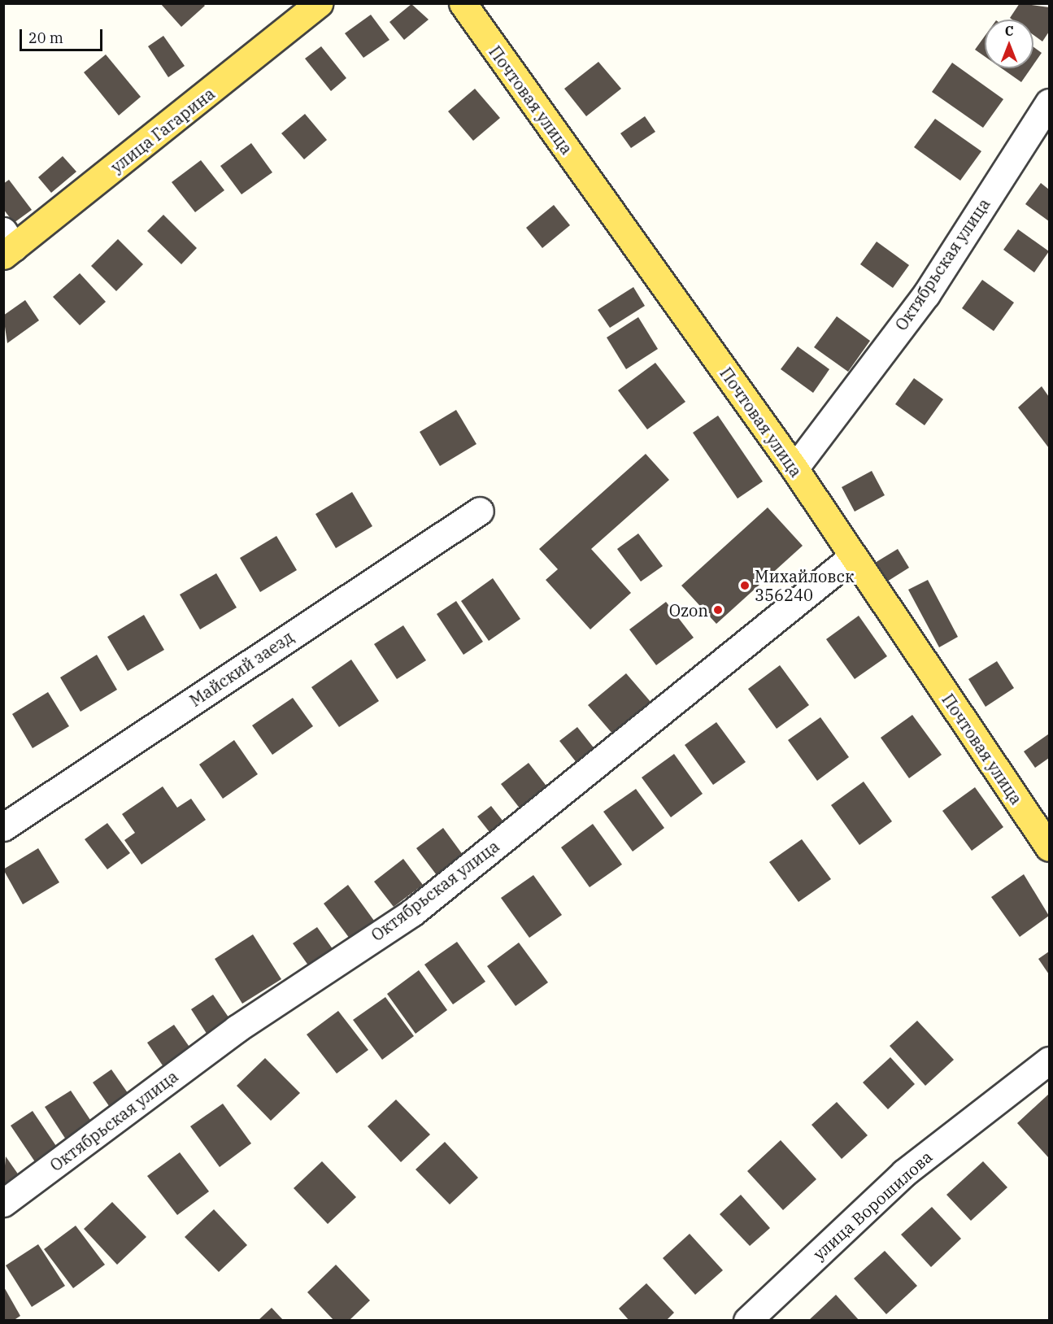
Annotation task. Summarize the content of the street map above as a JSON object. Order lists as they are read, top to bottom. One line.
{"streets":{"main road":["Почтовая улица","улица Гагарина"],"street":["Октябрьская улица","Майский заезд","улица Ворошилова"]},"crossings":[["Почтовая улица","Октябрьская улица"]],"places":["Михайловск 356240","Ozon"],"scale_bar":"20 m","north":"top"}
